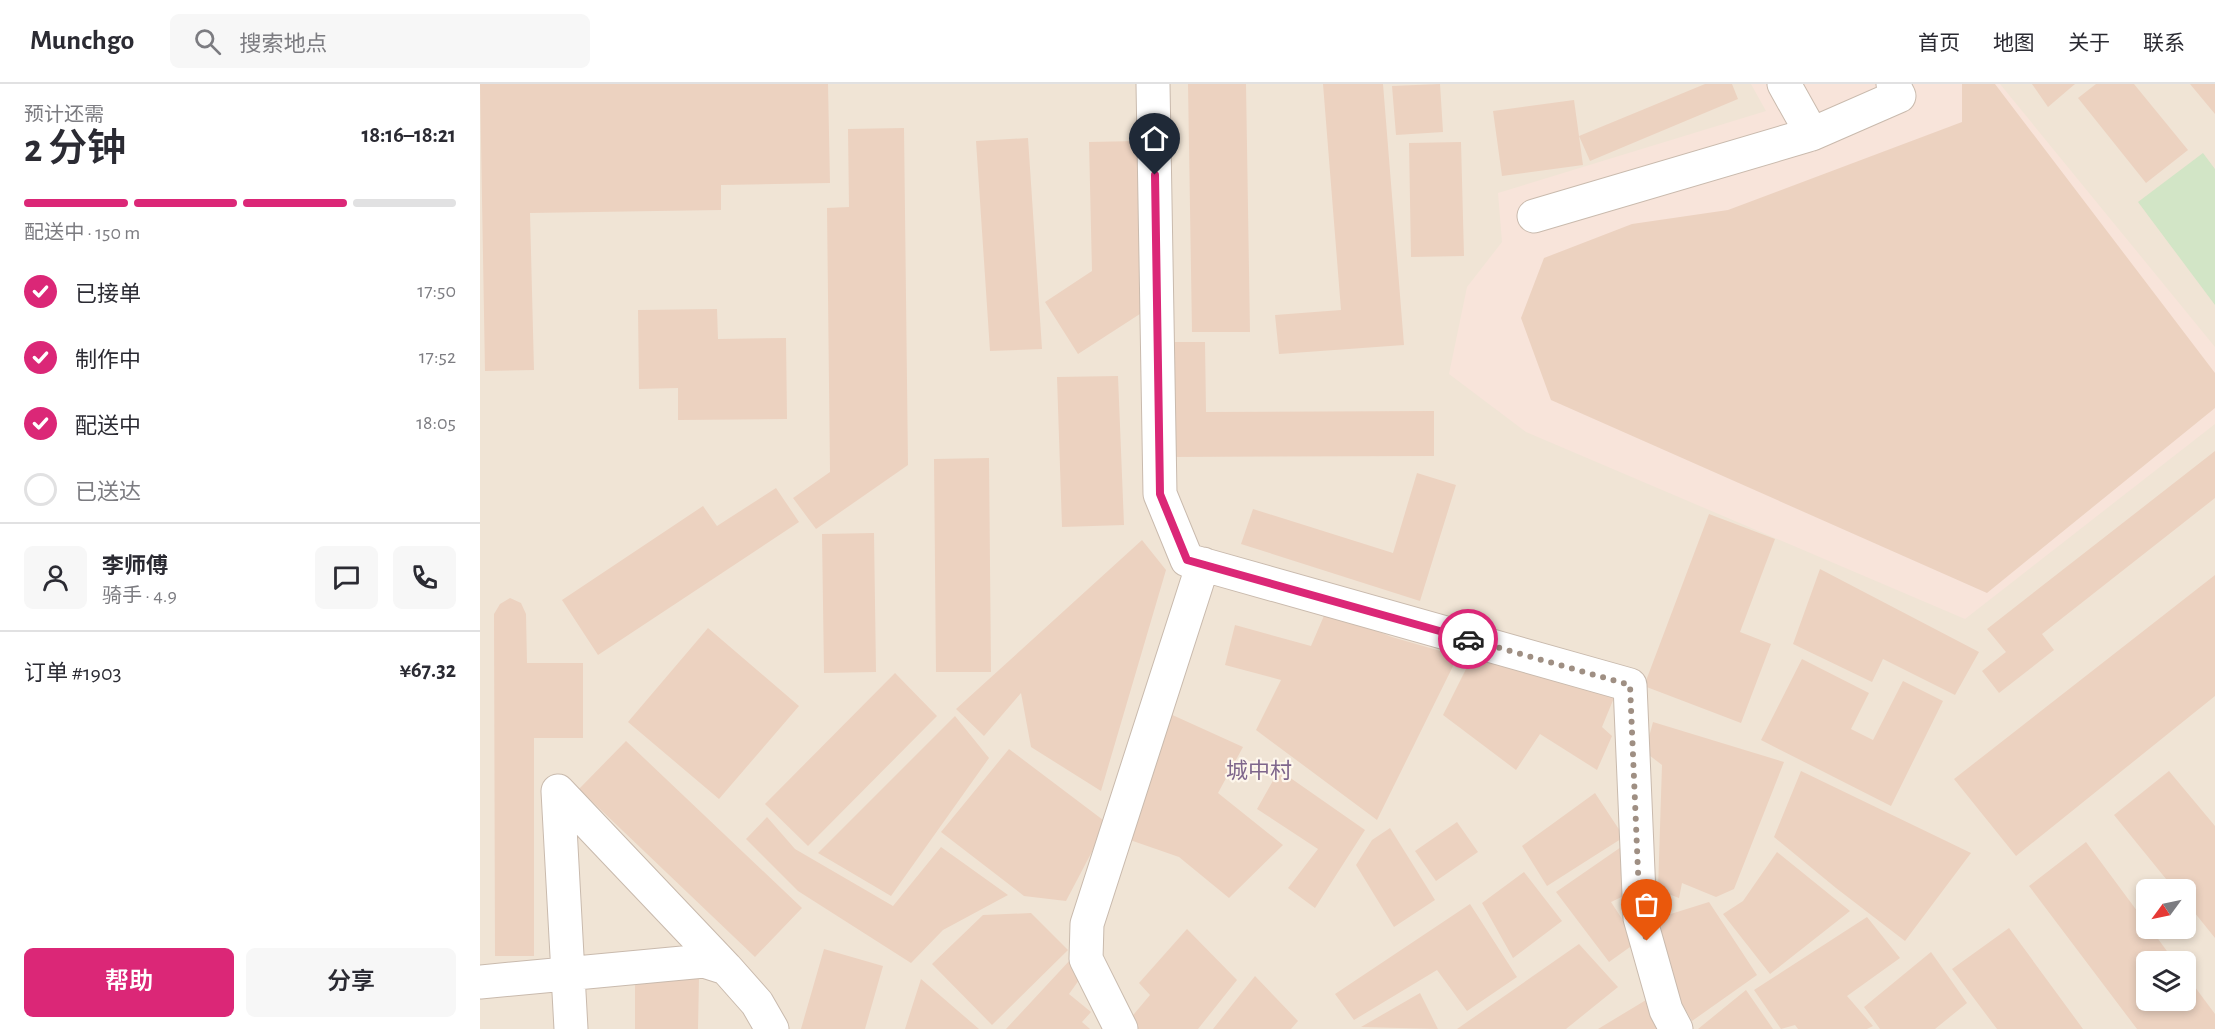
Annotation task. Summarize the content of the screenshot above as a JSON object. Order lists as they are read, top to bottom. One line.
{"districts":["城中村"],"north":"bottom left","page":{"header":"Munchgo","search":"搜索地点","nav":["首页","地图","关于","联系"],"heading":["2 分钟","预计还需","18:16–18:21"],"panel":["李师傅","骑手 · 4.9","订单 #1903","¥67.32"],"bar":"配送中 · 150 m","list":[["已接单","17:50"],["制作中","17:52"],["配送中","18:05"],"已送达"],"buttons":["帮助","分享"]}}
